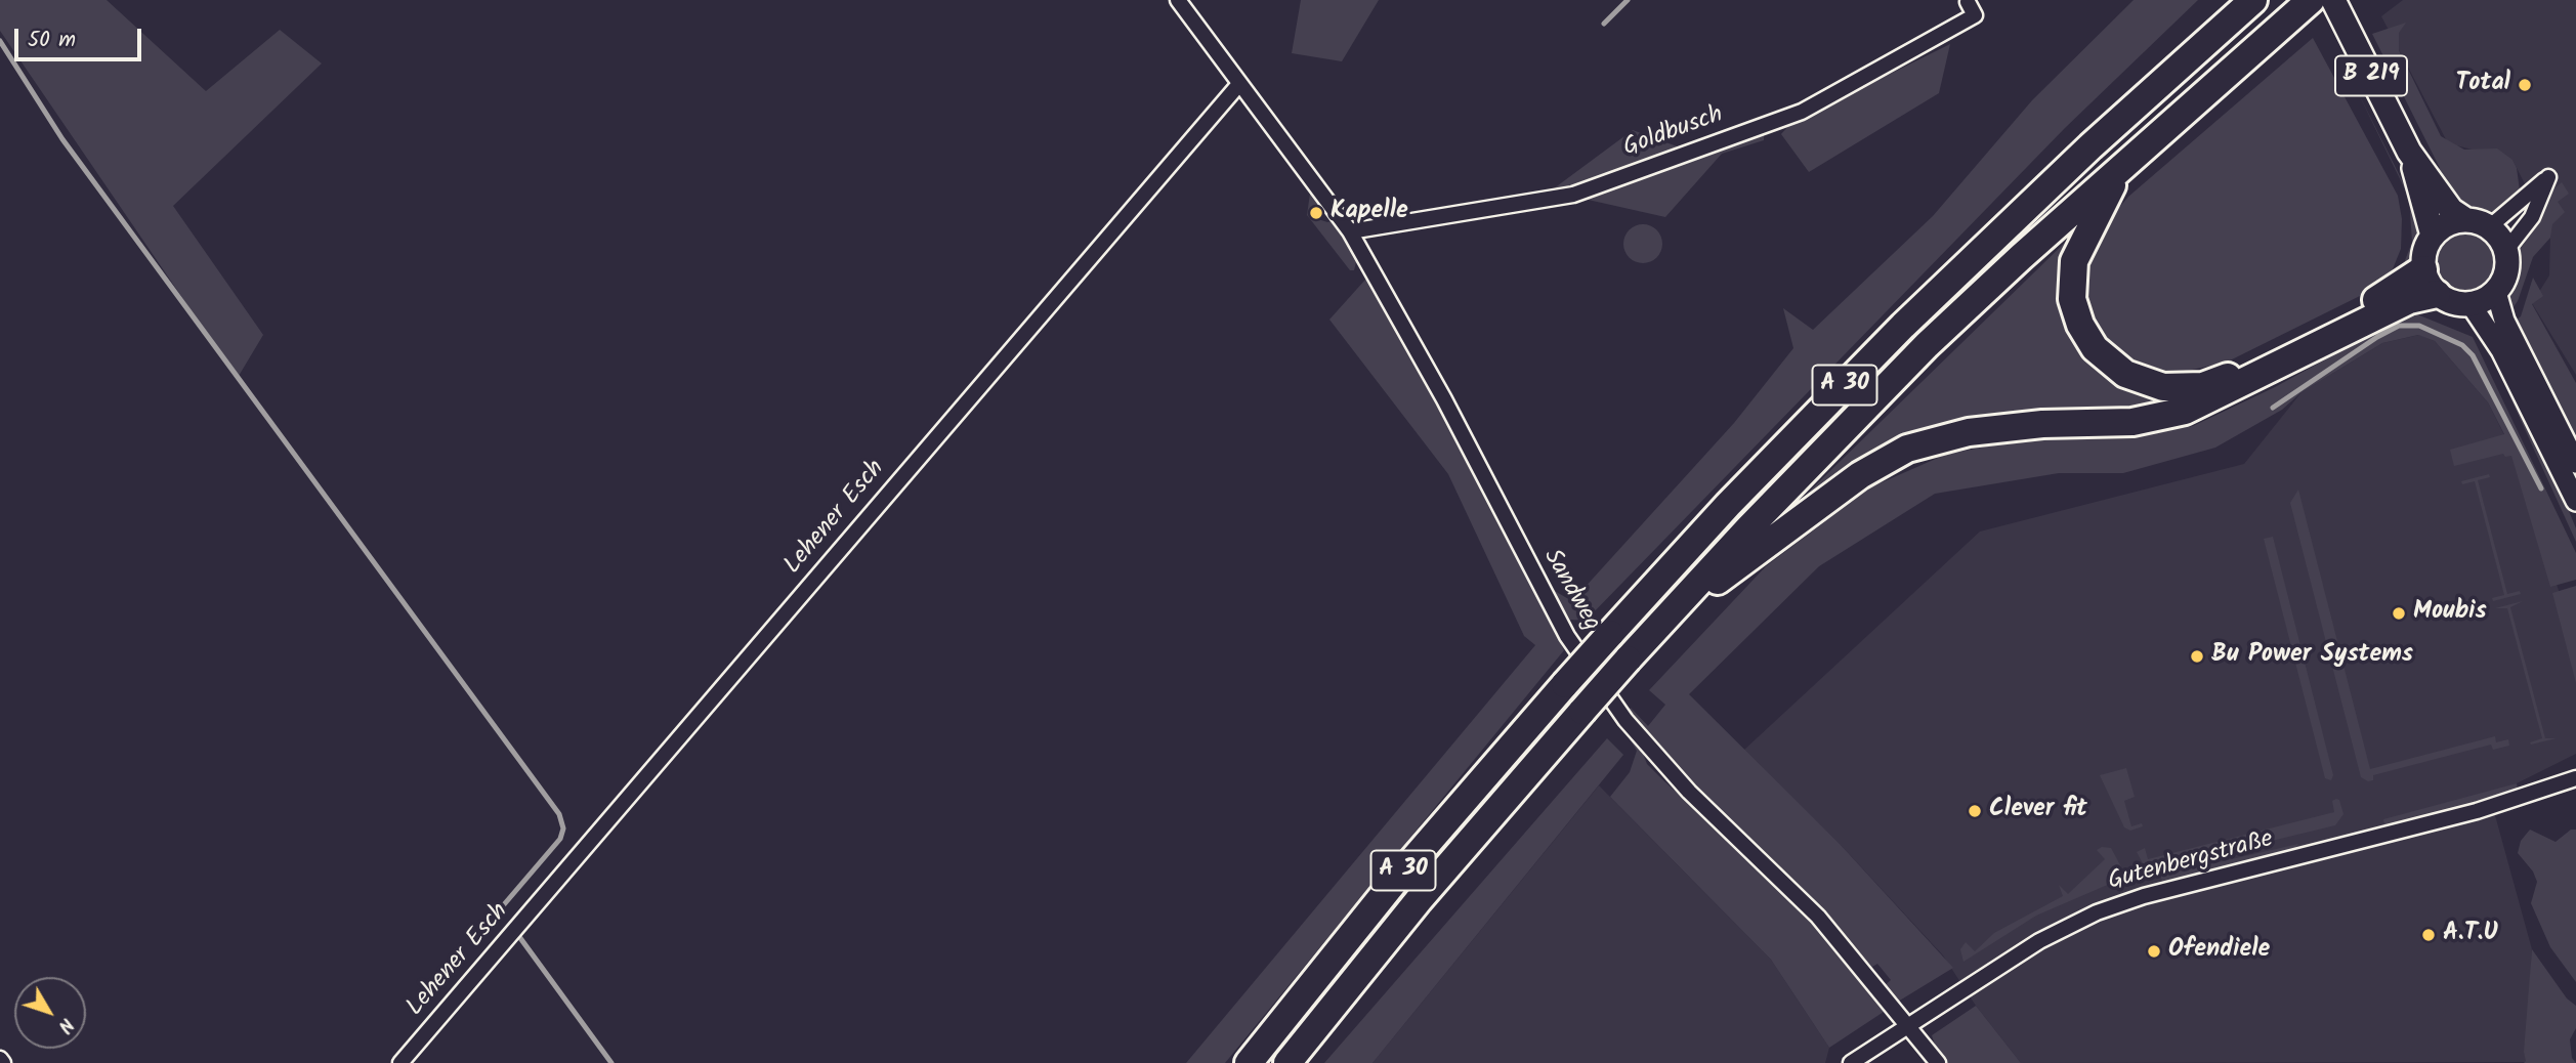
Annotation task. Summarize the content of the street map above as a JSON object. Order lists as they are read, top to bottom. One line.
{"streets":{"highway":["A 30"],"main road":["B 219"],"street":["Goldbusch","Lehener Esch","Sandweg","Gutenbergstraße"]},"crossings":[["Goldbusch","Sandweg"],["Lehener Esch","Sandweg"],["Sandweg","Gutenbergstraße"]],"places":["Total","Kapelle","Moubis","Bu Power Systems","Clever fit","A.T.U","Ofendiele"],"scale_bar":"50 m","north":"bottom right"}
